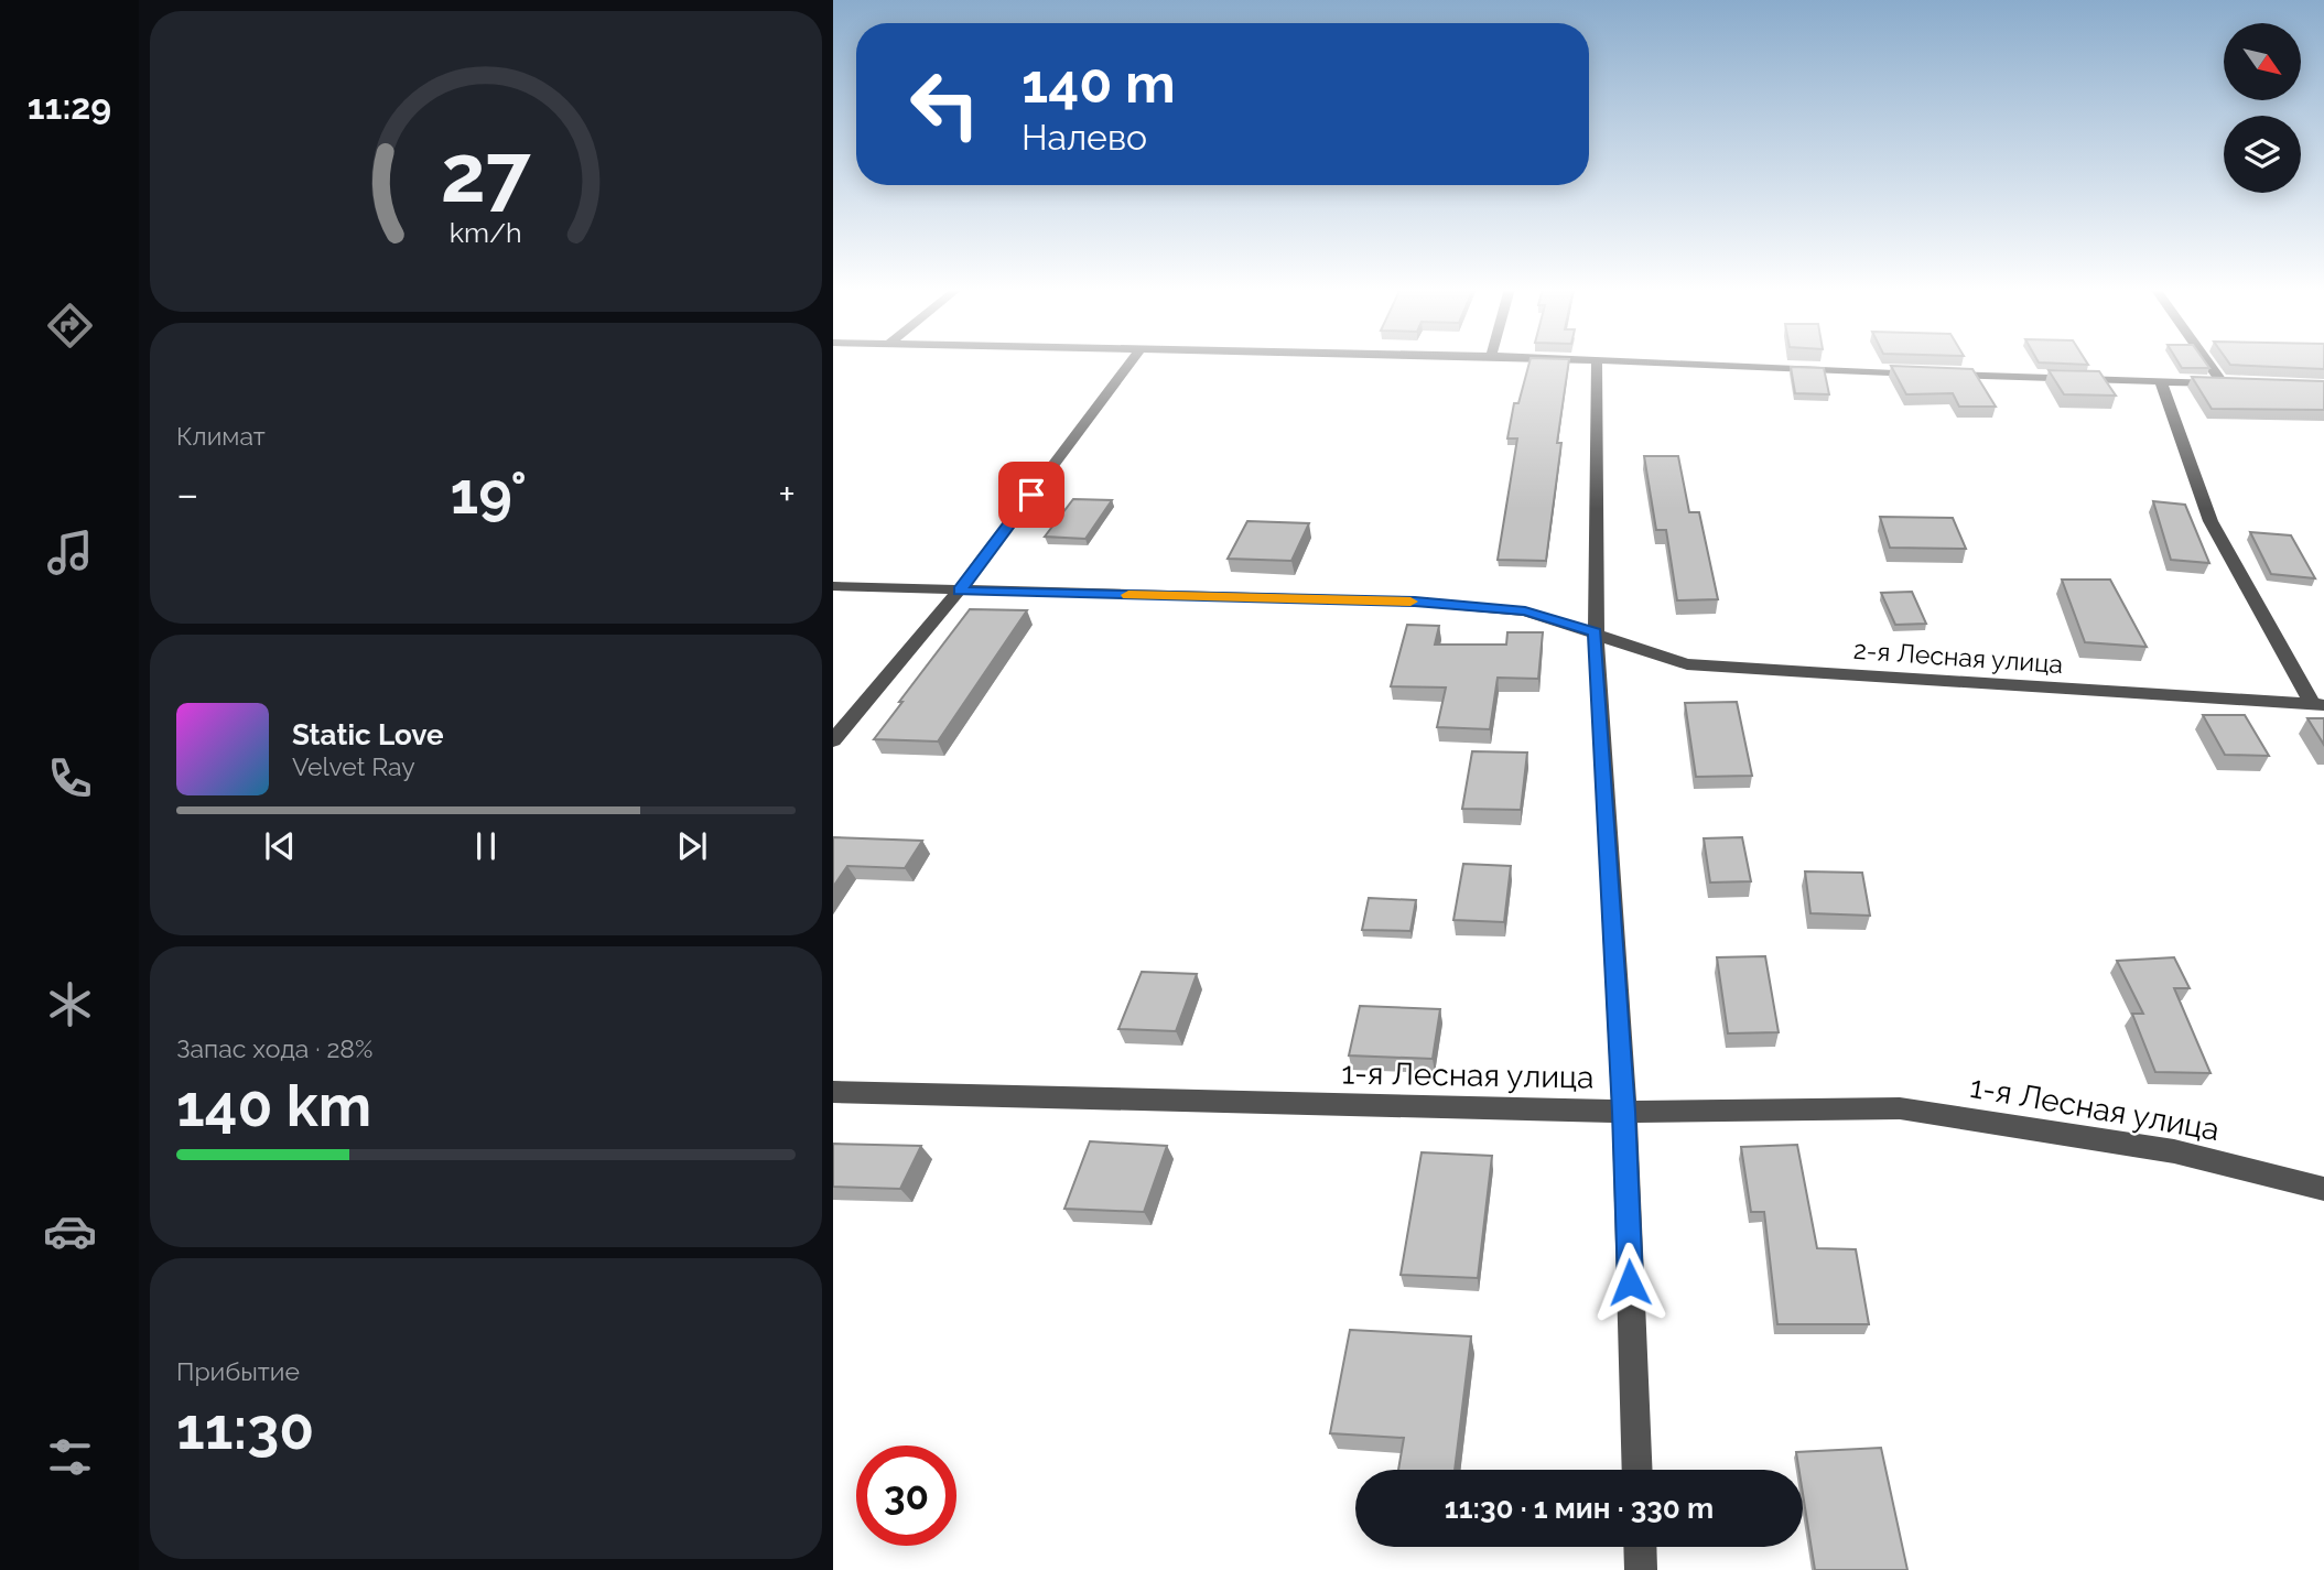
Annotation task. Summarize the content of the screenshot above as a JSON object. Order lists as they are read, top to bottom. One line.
{"streets":{"street":["2-я Лесная улица","1-я Лесная улица"]},"north":"bottom right","page":{"tabs":"11:29","turn":["140 m","Налево"],"tile":["Климат",["Запас хода · 28%","140 km"],["Прибытие","11:30"]],"heat":["−","19°","+"],"song":["Static Love","Velvet Ray"],"limit":"30","trip":"11:30 · 1 мин · 330 m","gauge":["27","km/h"]}}
